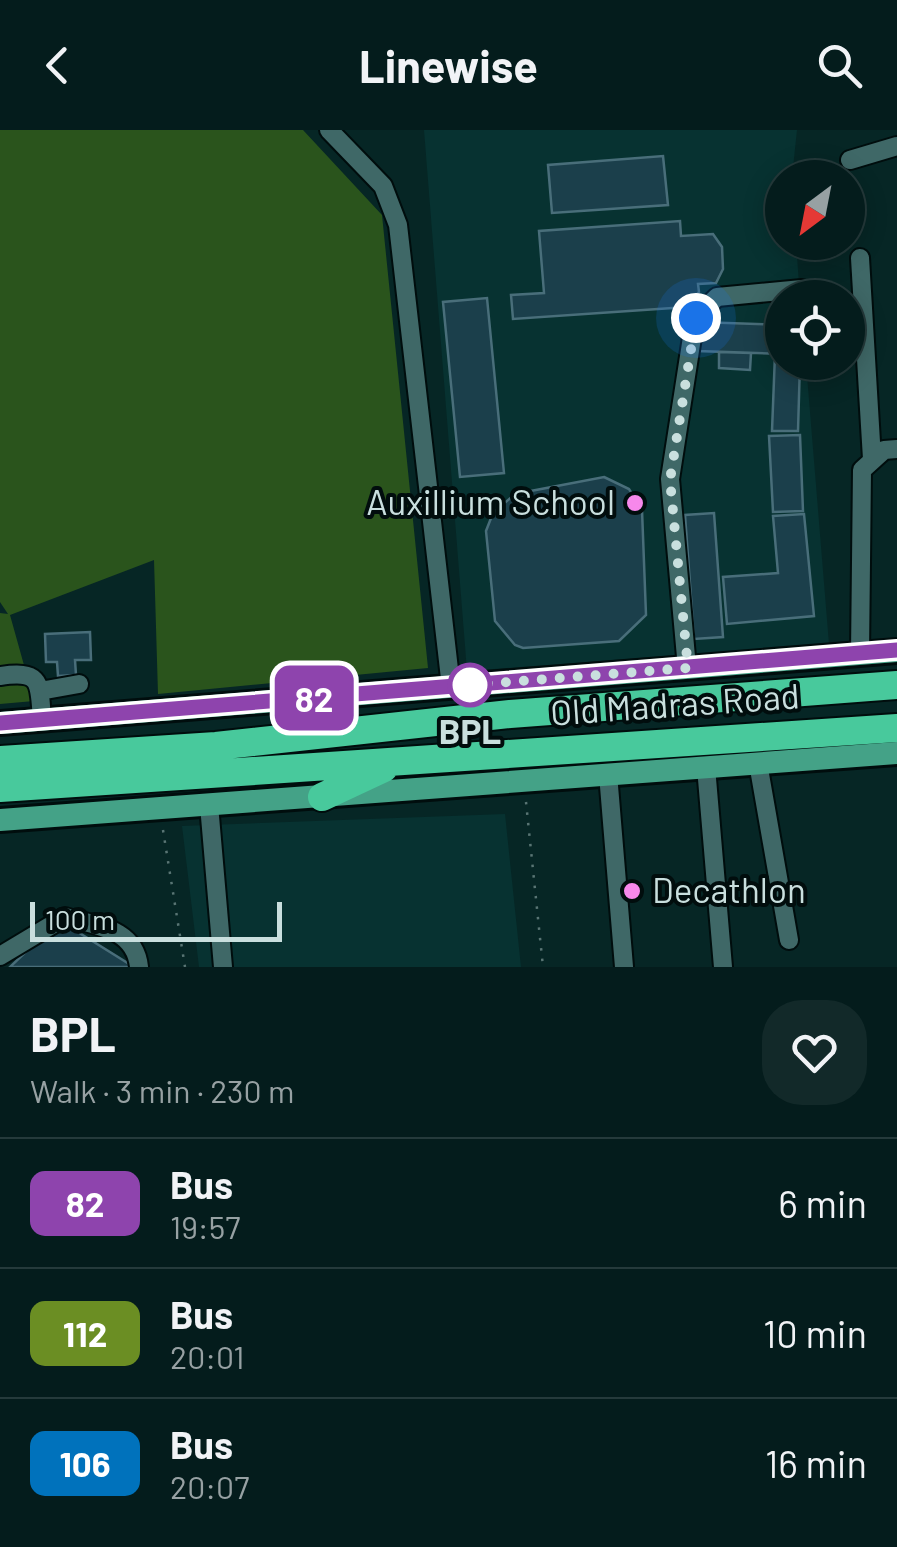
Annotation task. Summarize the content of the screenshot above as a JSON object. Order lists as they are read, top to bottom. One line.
{"streets":{"highway":["Old Madras Road"]},"places":["Auxillium School","BPL","Decathlon"],"lines":["bus line 82"],"scale_bar":"100 m","north":"bottom left","page":{"header":"Linewise","on_map":"82","scale":"100 m","heading":["BPL","Walk · 3 min · 230 m"],"list":[{"mark":"82","name":"Bus","note":"19:57","value":"6 min"},{"mark":"112","name":"Bus","note":"20:01","value":"10 min"},{"mark":"106","name":"Bus","note":"20:07","value":"16 min"}]}}
